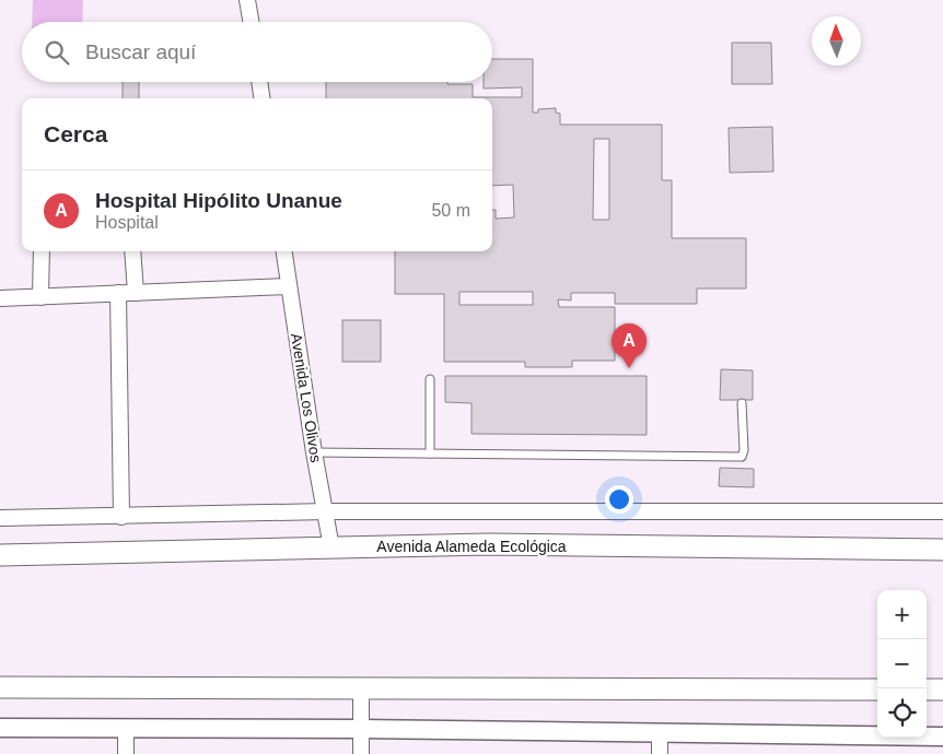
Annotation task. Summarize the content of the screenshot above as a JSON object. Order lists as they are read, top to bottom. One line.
{"streets":{"main road":["Avenida Alameda Ecológica"],"street":["Avenida Los Olivos"]},"crossings":[["Avenida Los Olivos","Avenida Alameda Ecológica"]],"north":"top","page":{"search":"Buscar aquí","heading":"Cerca","list":[{"mark":"A","name":"Hospital Hipólito Unanue","note":"Hospital","value":"50 m"}],"pins":"A","map_buttons":["+","−"]}}
